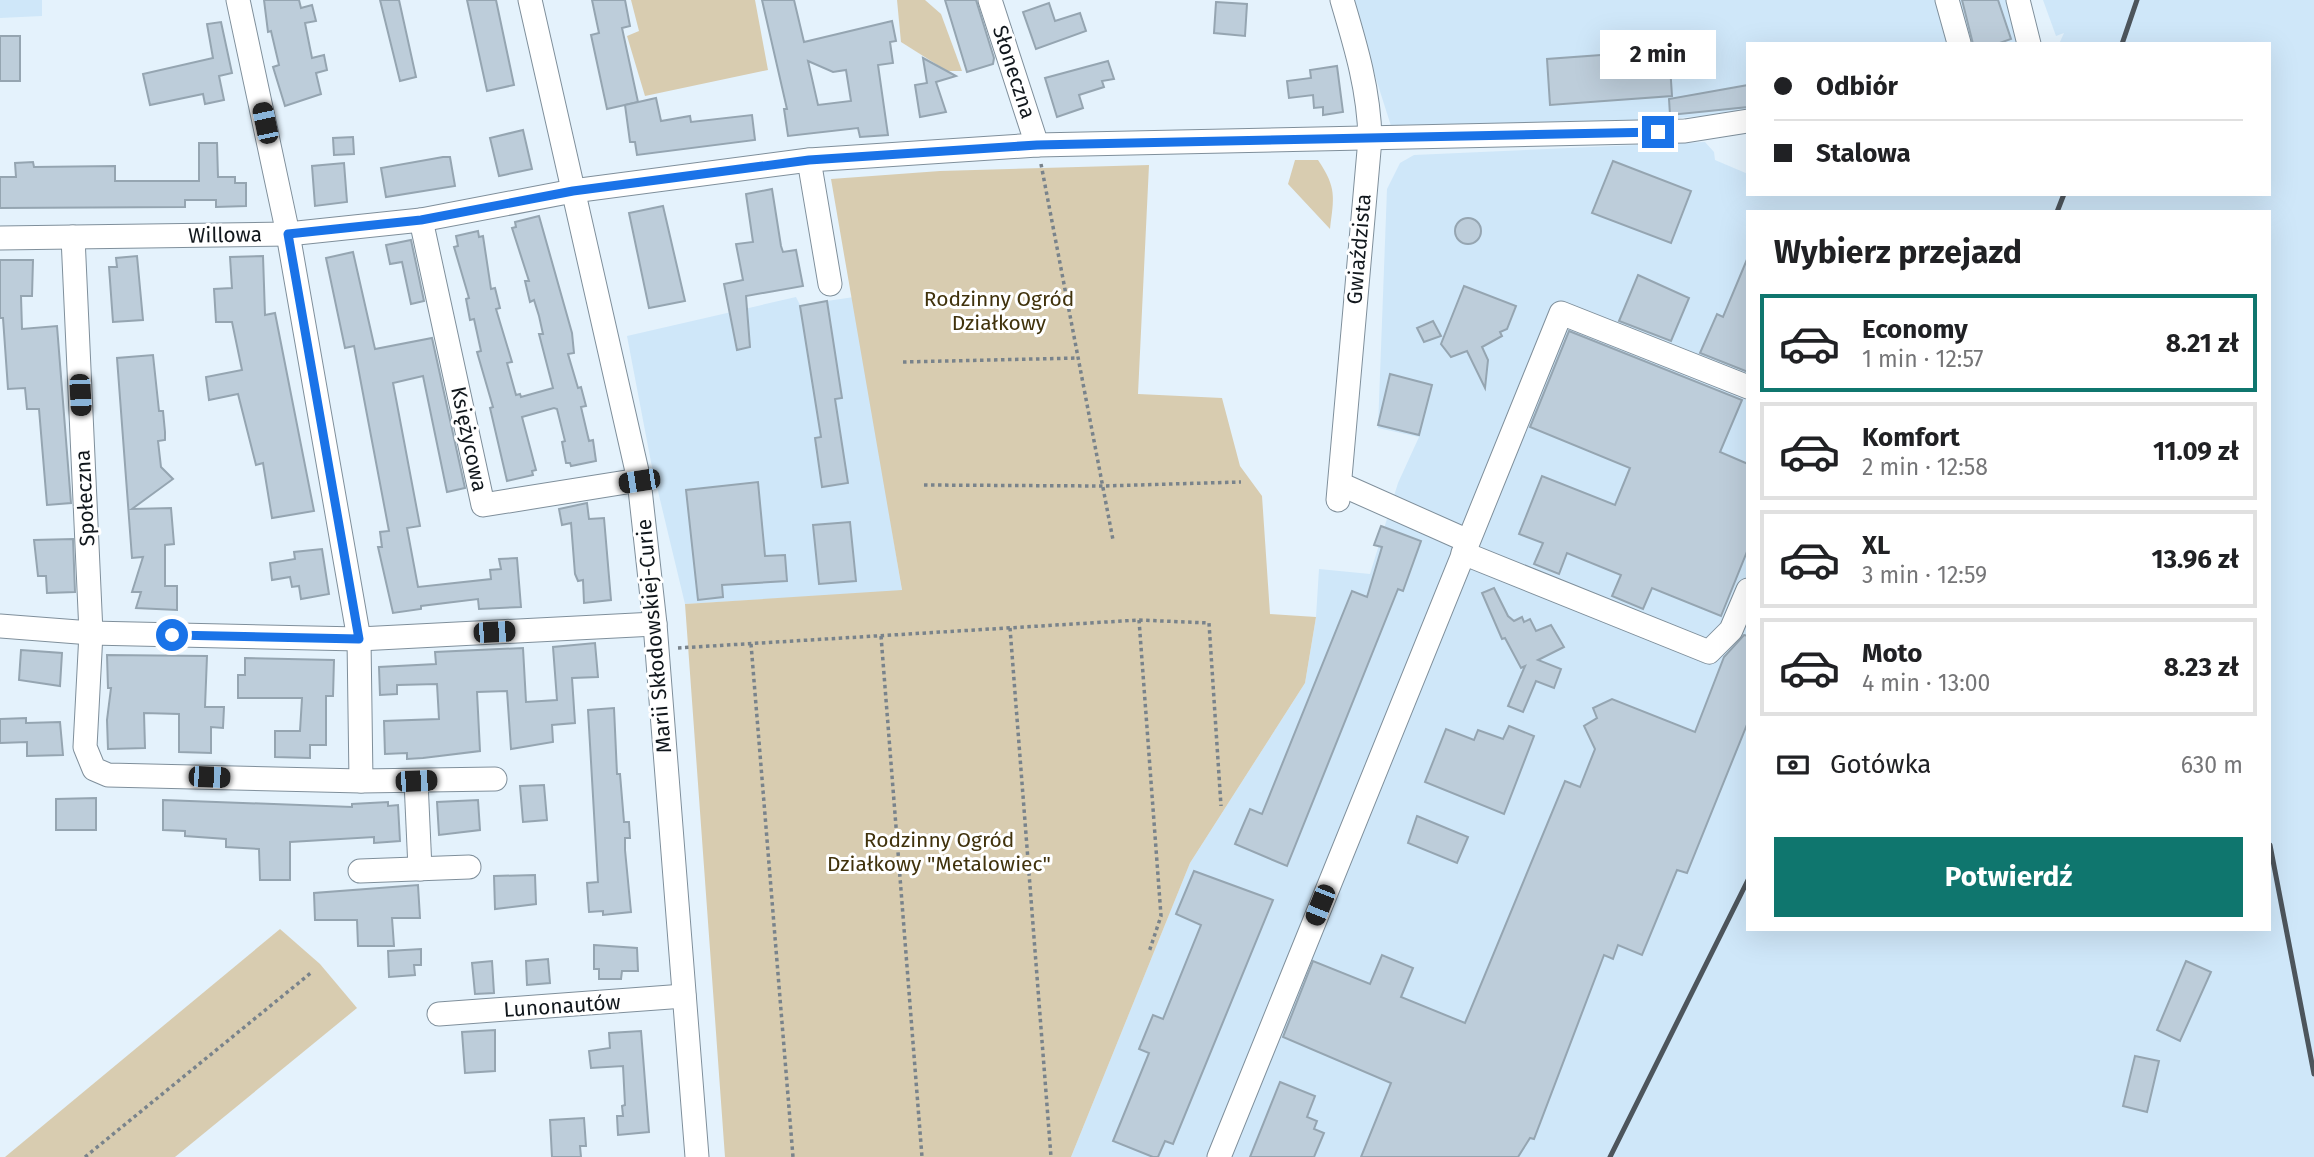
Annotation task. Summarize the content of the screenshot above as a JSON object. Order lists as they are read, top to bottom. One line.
{"streets":{"street":["Słoneczna","Willowa","Gwiaździsta","Księżycowa","Społeczna","Marii Skłodowskiej-Curie","Lunonautów"]},"crossings":[["Słoneczna","Willowa"],["Willowa","Gwiaździsta"],["Willowa","Księżycowa"],["Willowa","Społeczna"],["Willowa","Marii Skłodowskiej-Curie"],["Księżycowa","Marii Skłodowskiej-Curie"],["Marii Skłodowskiej-Curie","Lunonautów"]],"parks":["Rodzinny Ogród Działkowy","Rodzinny Ogród Działkowy \"Metalowiec\""],"page":{"bubble":"2 min","banner":["Odbiór","Stalowa"],"heading":"Wybierz przejazd","list":[{"name":"Economy","note":"1 min · 12:57","value":"8.21 zł"},{"name":"Komfort","note":"2 min · 12:58","value":"11.09 zł"},{"name":"XL","note":"3 min · 12:59","value":"13.96 zł"},{"name":"Moto","note":"4 min · 13:00","value":"8.23 zł"}],"pay":["Gotówka","630 m"],"buttons":"Potwierdź"}}
